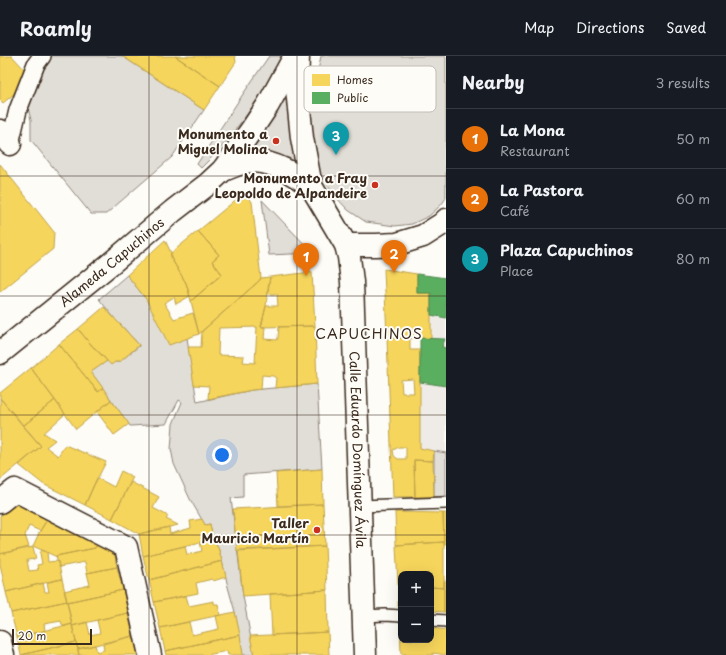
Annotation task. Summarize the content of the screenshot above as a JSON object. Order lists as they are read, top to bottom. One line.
{"streets":{"main road":["Alameda Capuchinos","Calle Eduardo Domínguez Ávila"]},"districts":["CAPUCHINOS"],"places":["Monumento a Miguel Molina","Monumento a Fray Leopoldo de Alpandeire","Taller Mauricio Martín"],"legend":["Homes","Public"],"scale_bar":"20 m","page":{"header":"Roamly","nav":["Map","Directions","Saved"],"heading":["Nearby","3 results"],"list":[{"mark":"1","name":"La Mona","note":"Restaurant","value":"50 m"},{"mark":"2","name":"La Pastora","note":"Café","value":"60 m"},{"mark":"3","name":"Plaza Capuchinos","note":"Place","value":"80 m"}],"pins":["3","2","1"],"map_buttons":["+","−"],"scale":"20 m"}}
